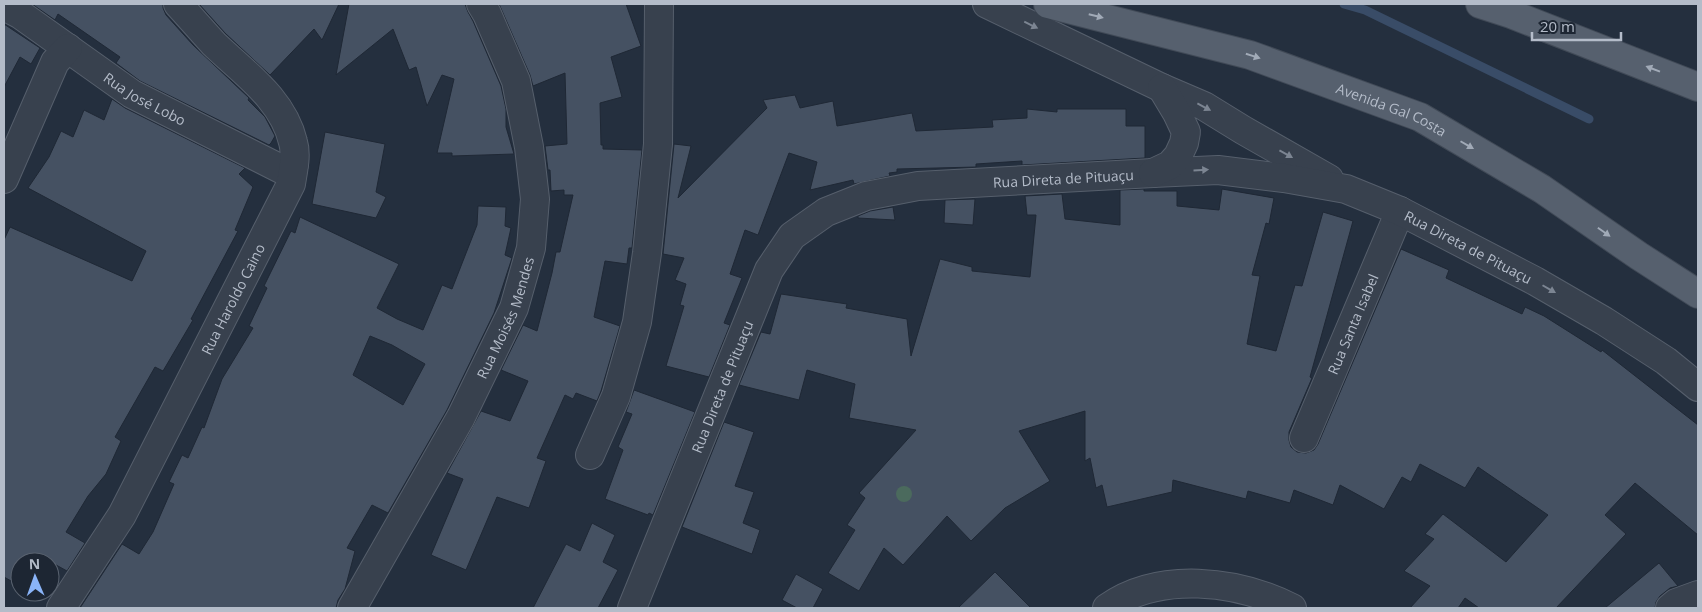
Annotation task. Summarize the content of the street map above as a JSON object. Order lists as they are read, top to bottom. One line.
{"streets":{"main road":["Avenida Gal Costa"],"street":["Rua José Lobo","Rua Direta de Pituaçu","Rua Haroldo Caino","Rua Moisés Mendes","Rua Santa Isabel"]},"crossings":[["Rua José Lobo","Rua Haroldo Caino"],["Rua Direta de Pituaçu","Rua Santa Isabel"]],"scale_bar":"20 m","north":"top"}
